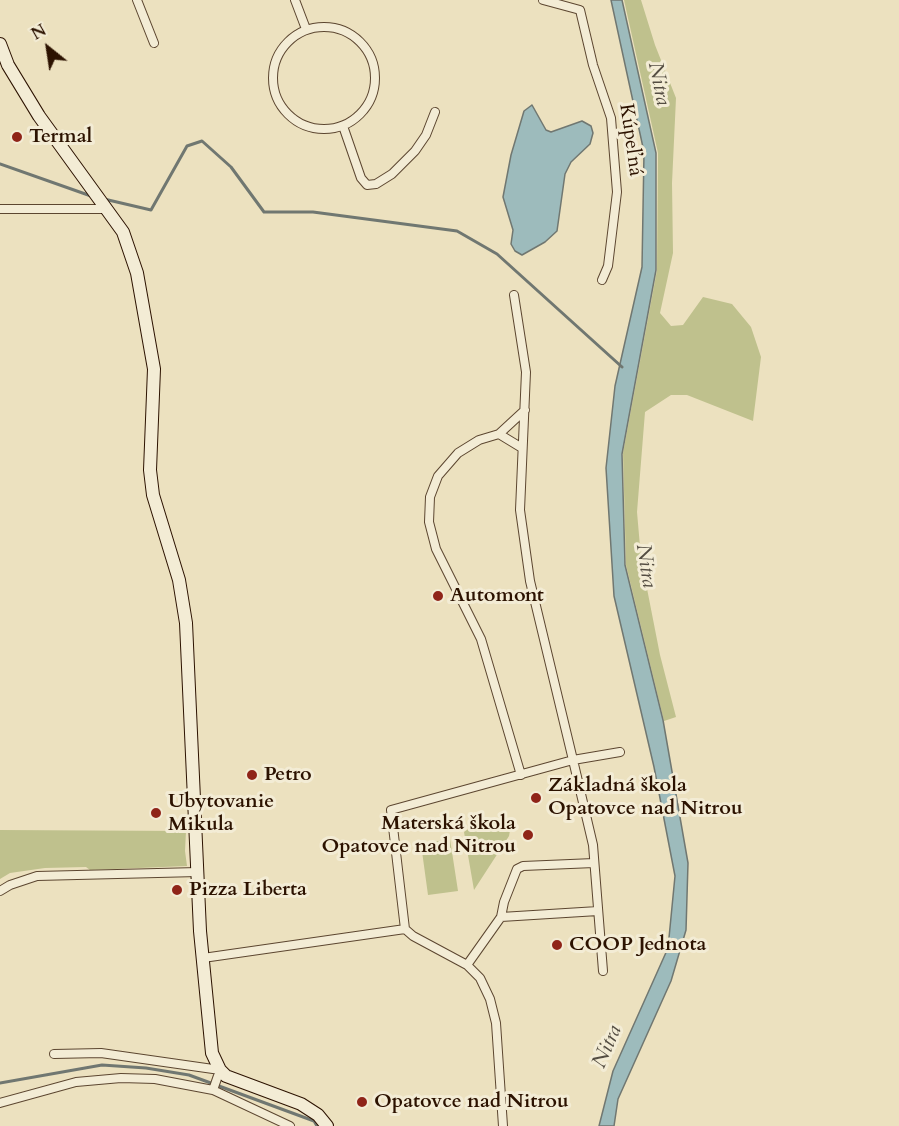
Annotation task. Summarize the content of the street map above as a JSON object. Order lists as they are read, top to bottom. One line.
{"streets":{"street":["Kúpeľná"]},"water":["Nitra"],"places":["Termal","Automont","Petro","Základná škola Opatovce nad Nitrou","Ubytovanie Mikula","Materská škola Opatovce nad Nitrou","Pizza Liberta","COOP Jednota","Opatovce nad Nitrou"],"north":"top left"}
